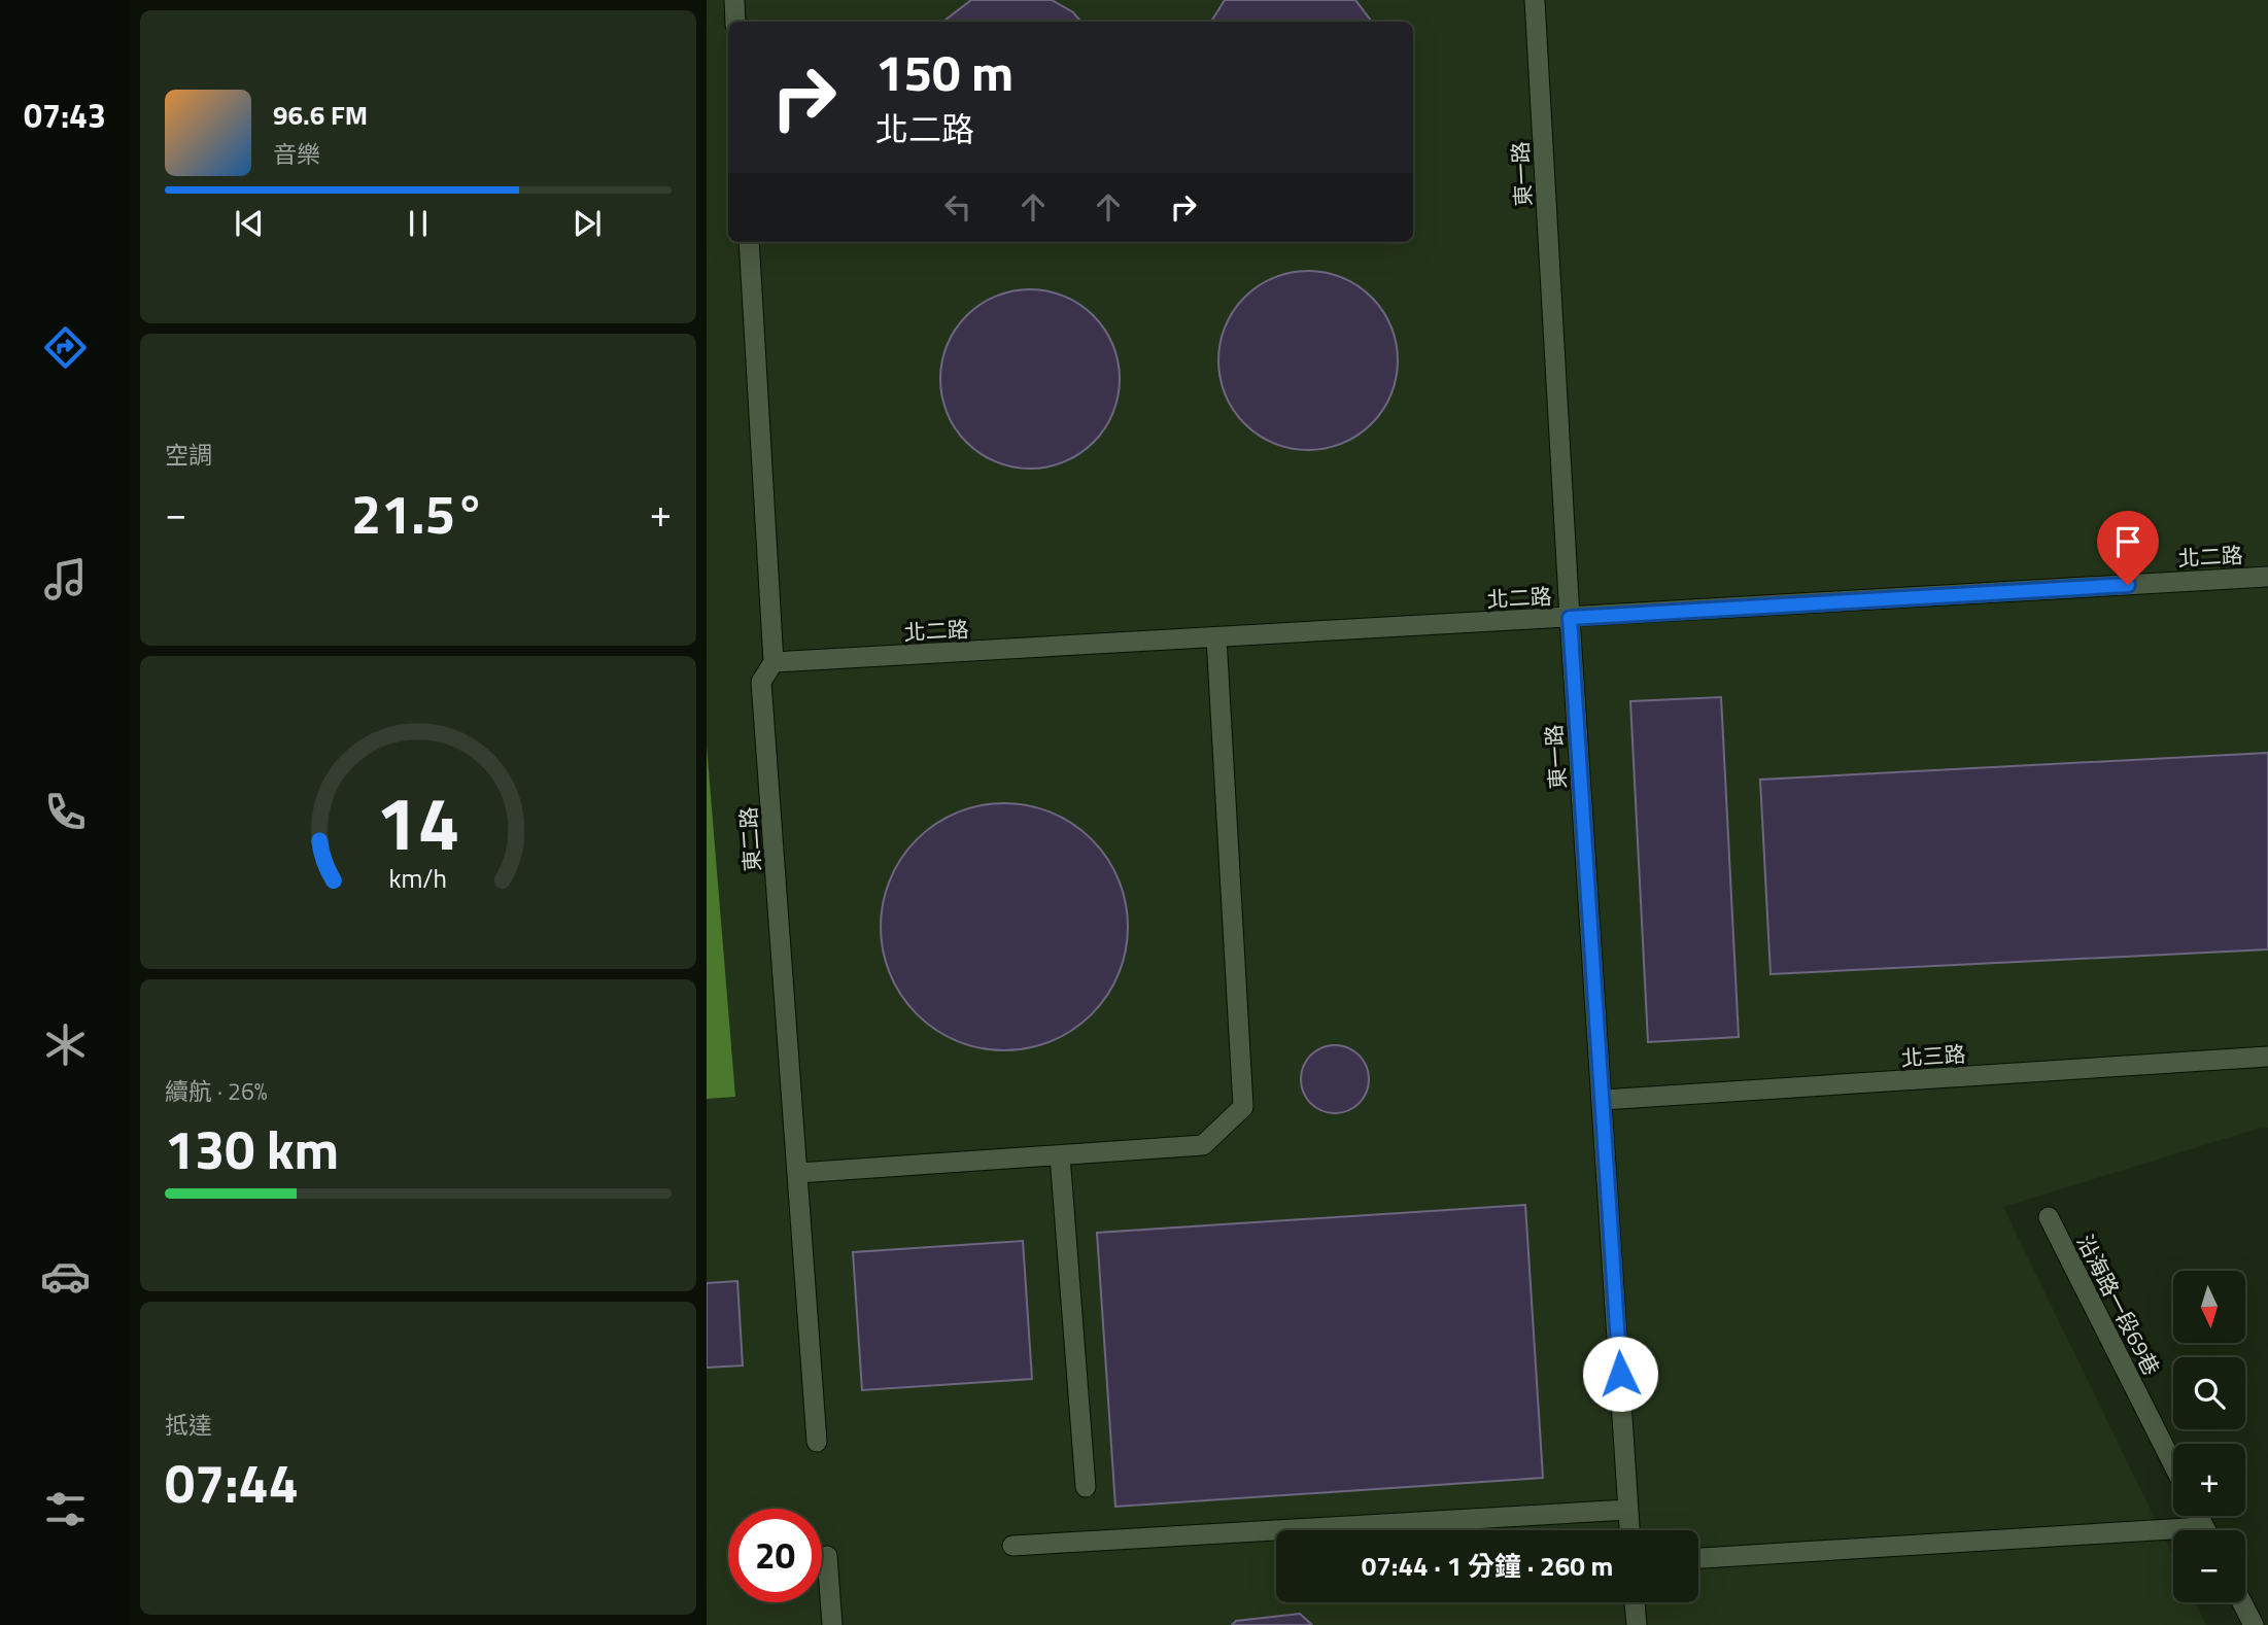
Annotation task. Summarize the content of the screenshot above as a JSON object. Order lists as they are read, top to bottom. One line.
{"streets":{"lane":["東一路","北二路","東二路","北三路","沿海路一段69巷"]},"crossings":[["東一路","北二路"],["東一路","北三路"],["北二路","東二路"]],"north":"bottom","page":{"tabs":"07:43","turn":["150 m","北二路"],"song":["96.6 FM","音樂"],"tile":["空調",["續航 · 26%","130 km"],["抵達","07:44"]],"heat":["−","21.5°","+"],"map_buttons":["+","−"],"limit":"20","trip":"07:44 · 1 分鐘 · 260 m","gauge":["14","km/h"]}}
